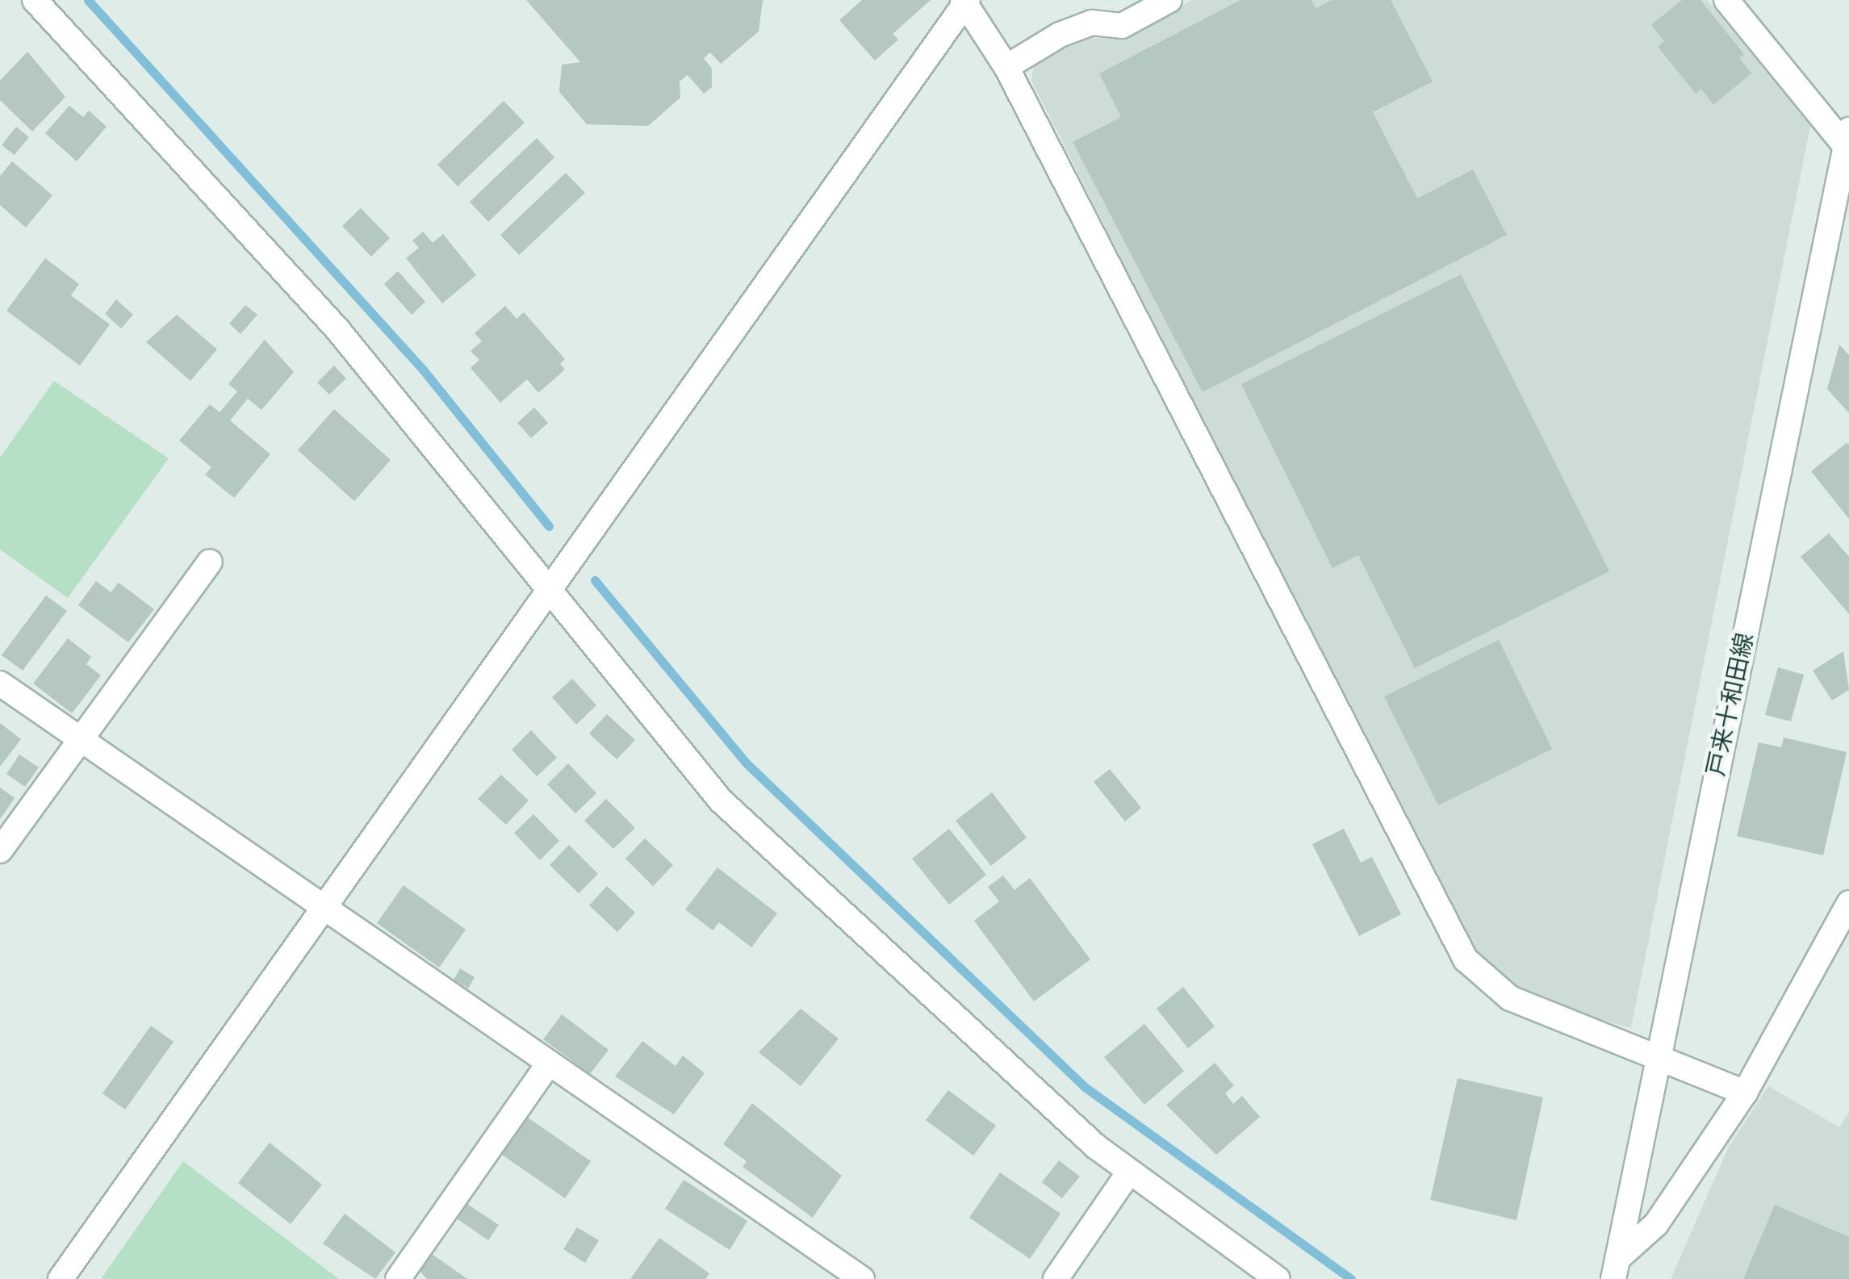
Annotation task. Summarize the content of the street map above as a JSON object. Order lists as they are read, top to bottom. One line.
{"streets":{"street":["戸来十和田線"]}}
